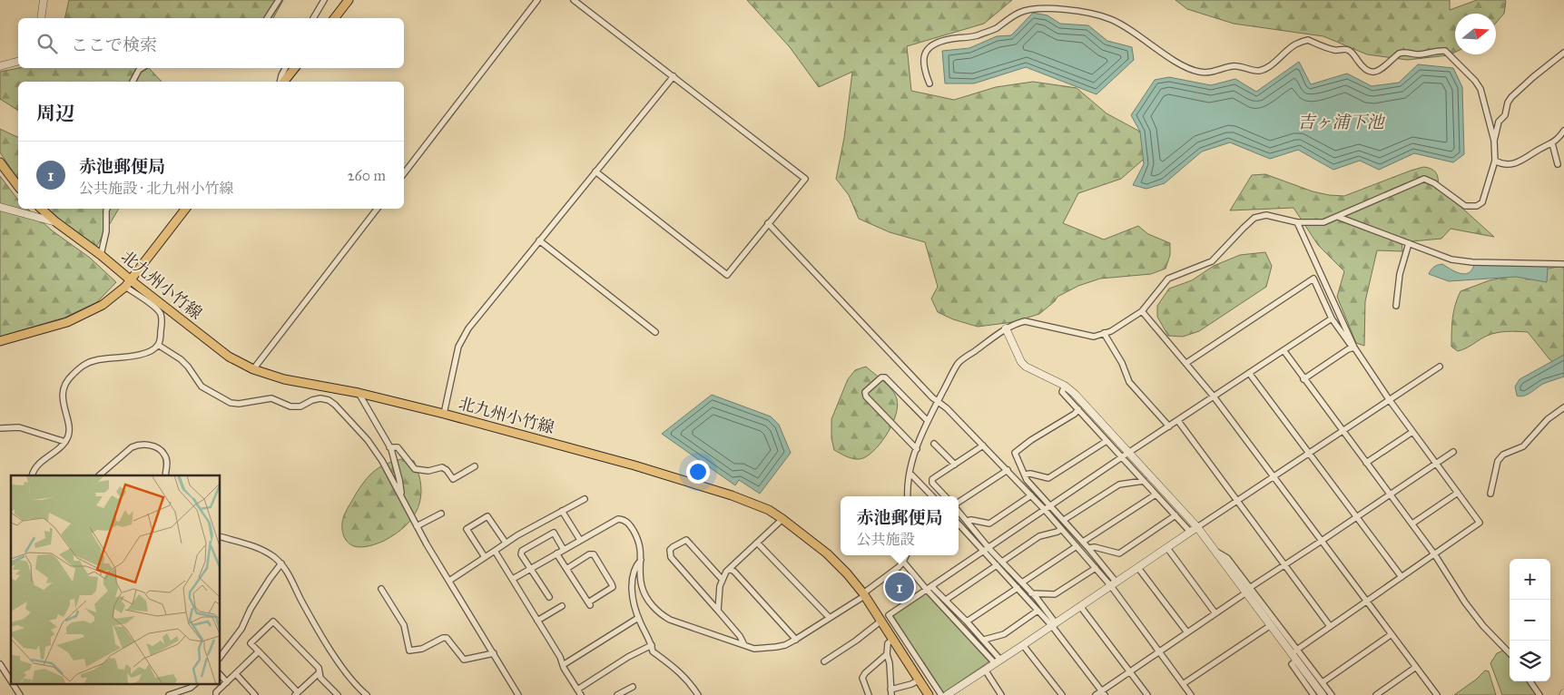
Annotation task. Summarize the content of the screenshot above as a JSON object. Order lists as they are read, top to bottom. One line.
{"streets":{"main road":["北九州小竹線"]},"water":["吉ヶ浦下池"],"north":"right","page":{"search":"ここで検索","heading":"周辺","list":[{"mark":"1","name":"赤池郵便局","note":"公共施設 · 北九州小竹線","value":"260 m"}],"popup":["赤池郵便局","公共施設"],"map_buttons":["+","−"],"pins":"1"}}
